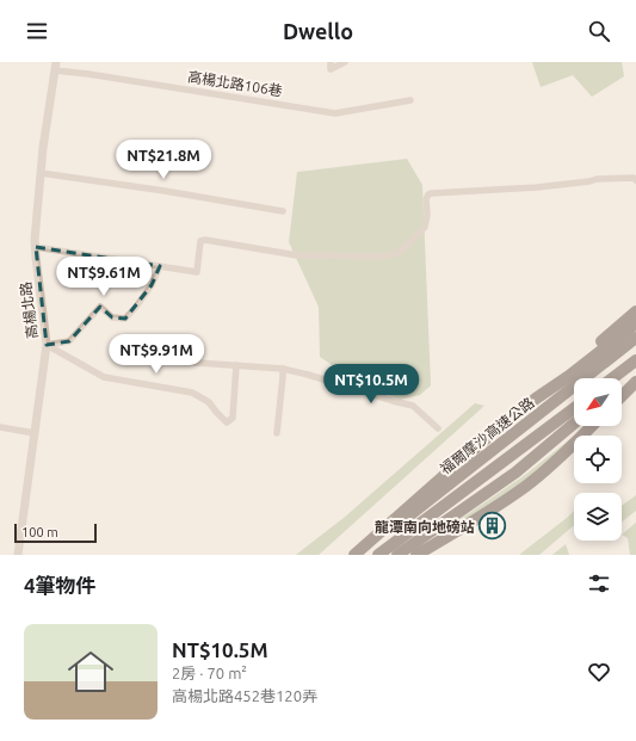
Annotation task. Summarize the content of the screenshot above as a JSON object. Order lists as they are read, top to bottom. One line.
{"streets":{"highway":["福爾摩沙高速公路"],"street":["高楊北路106巷","高楊北路"]},"crossings":[["高楊北路106巷","高楊北路"]],"places":{"building":["龍潭南向地磅站"]},"scale_bar":"100 m","north":"bottom left","page":{"header":"Dwello","price":["NT$21.8M","NT$9.61M","NT$9.91M","NT$10.5M"],"scale":"100 m","heading":"4筆物件","list":[{"name":"NT$10.5M","note":"2房 · 70 m² · 高楊北路452巷120弄"}]}}
